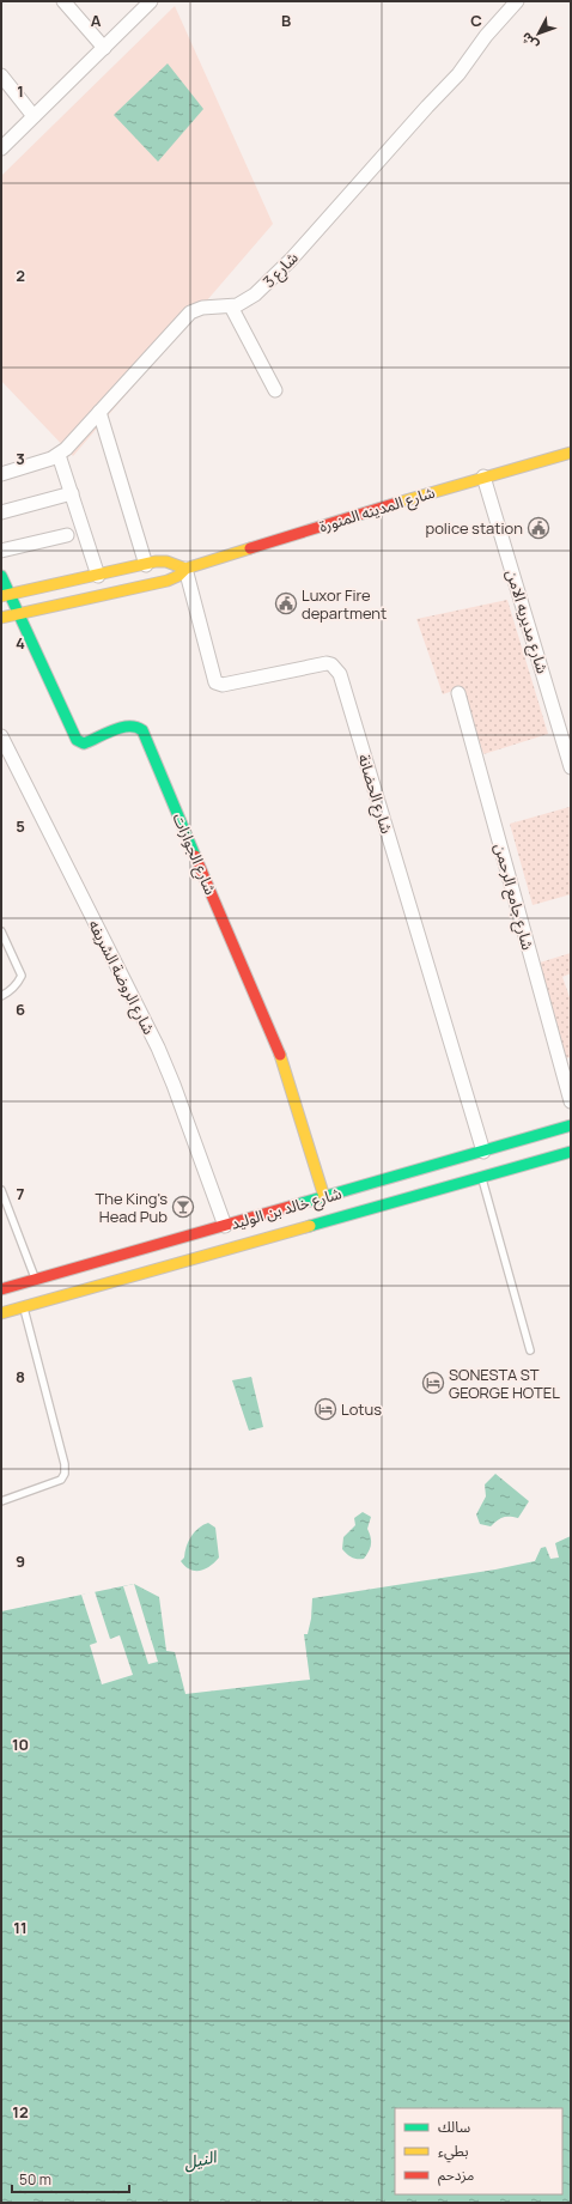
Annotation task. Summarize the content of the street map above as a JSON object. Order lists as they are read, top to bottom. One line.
{"streets":{"main road":["شارع المدينه المنورة","شارع الجوازات","شارع خالد بن الوليد"],"street":["شارع 3","شارع مديريه الامن","شارع الحضانة","شارع جامع الرحمن","شارع الروضة الشريفه"]},"crossings":[["شارع المدينه المنورة","شارع مديريه الامن"],["شارع المدينه المنورة","شارع الحضانة"],["شارع المدينه المنورة","شارع الجوازات"],["شارع الحضانة","شارع خالد بن الوليد"],["شارع الجوازات","شارع خالد بن الوليد"],["شارع الروضة الشريفه","شارع خالد بن الوليد"]],"water":["النيل"],"places":{"public building":["police station","Luxor Fire department"],"bar":["The King's Head Pub"],"hotel":["SONESTA ST GEORGE HOTEL","Lotus"]},"legend":["سالك","بطيء","مزدحم"],"scale_bar":"50 m","north":"bottom left","grid":{"columns":["A","B","C"],"rows":["1","2","3","4","5","6","7","8","9","10","11","12"]}}
